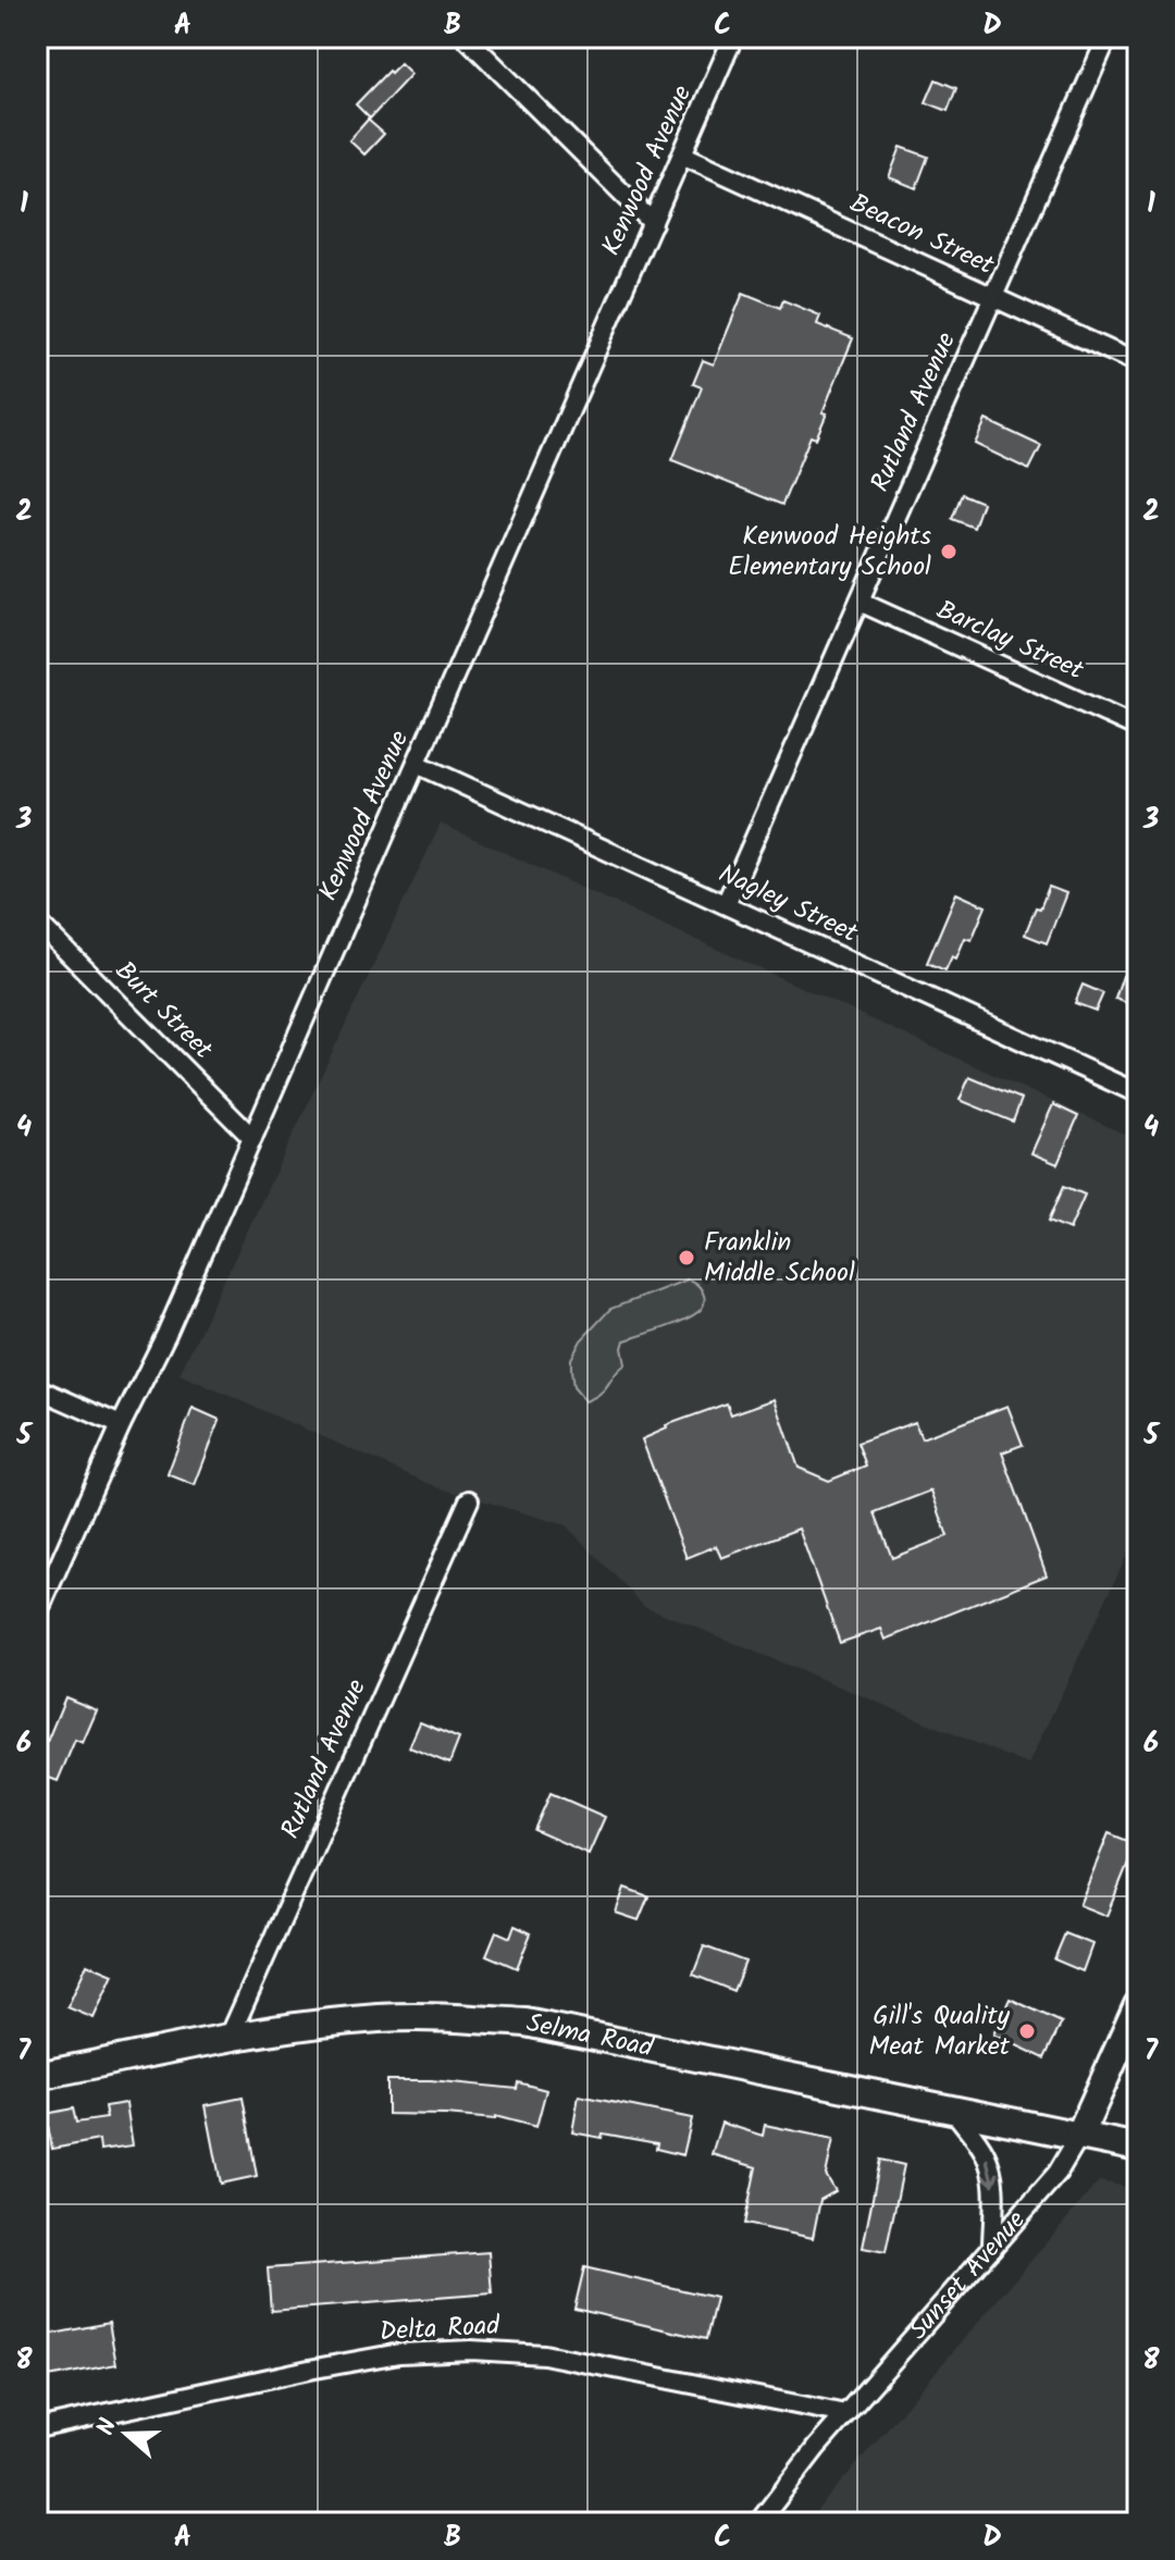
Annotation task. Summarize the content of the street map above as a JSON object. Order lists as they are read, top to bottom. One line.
{"streets":{"street":["Kenwood Avenue","Beacon Street","Rutland Avenue","Barclay Street","Nagley Street","Burt Street","Selma Road","Sunset Avenue","Delta Road"]},"crossings":[["Kenwood Avenue","Beacon Street"],["Kenwood Avenue","Nagley Street"],["Kenwood Avenue","Burt Street"],["Beacon Street","Rutland Avenue"],["Rutland Avenue","Barclay Street"],["Rutland Avenue","Nagley Street"],["Rutland Avenue","Selma Road"],["Selma Road","Sunset Avenue"],["Sunset Avenue","Delta Road"]],"places":["Kenwood Heights Elementary School","Franklin Middle School","Gill's Quality Meat Market"],"north":"left","grid":{"columns":["A","B","C","D"],"rows":["1","2","3","4","5","6","7","8"]}}
